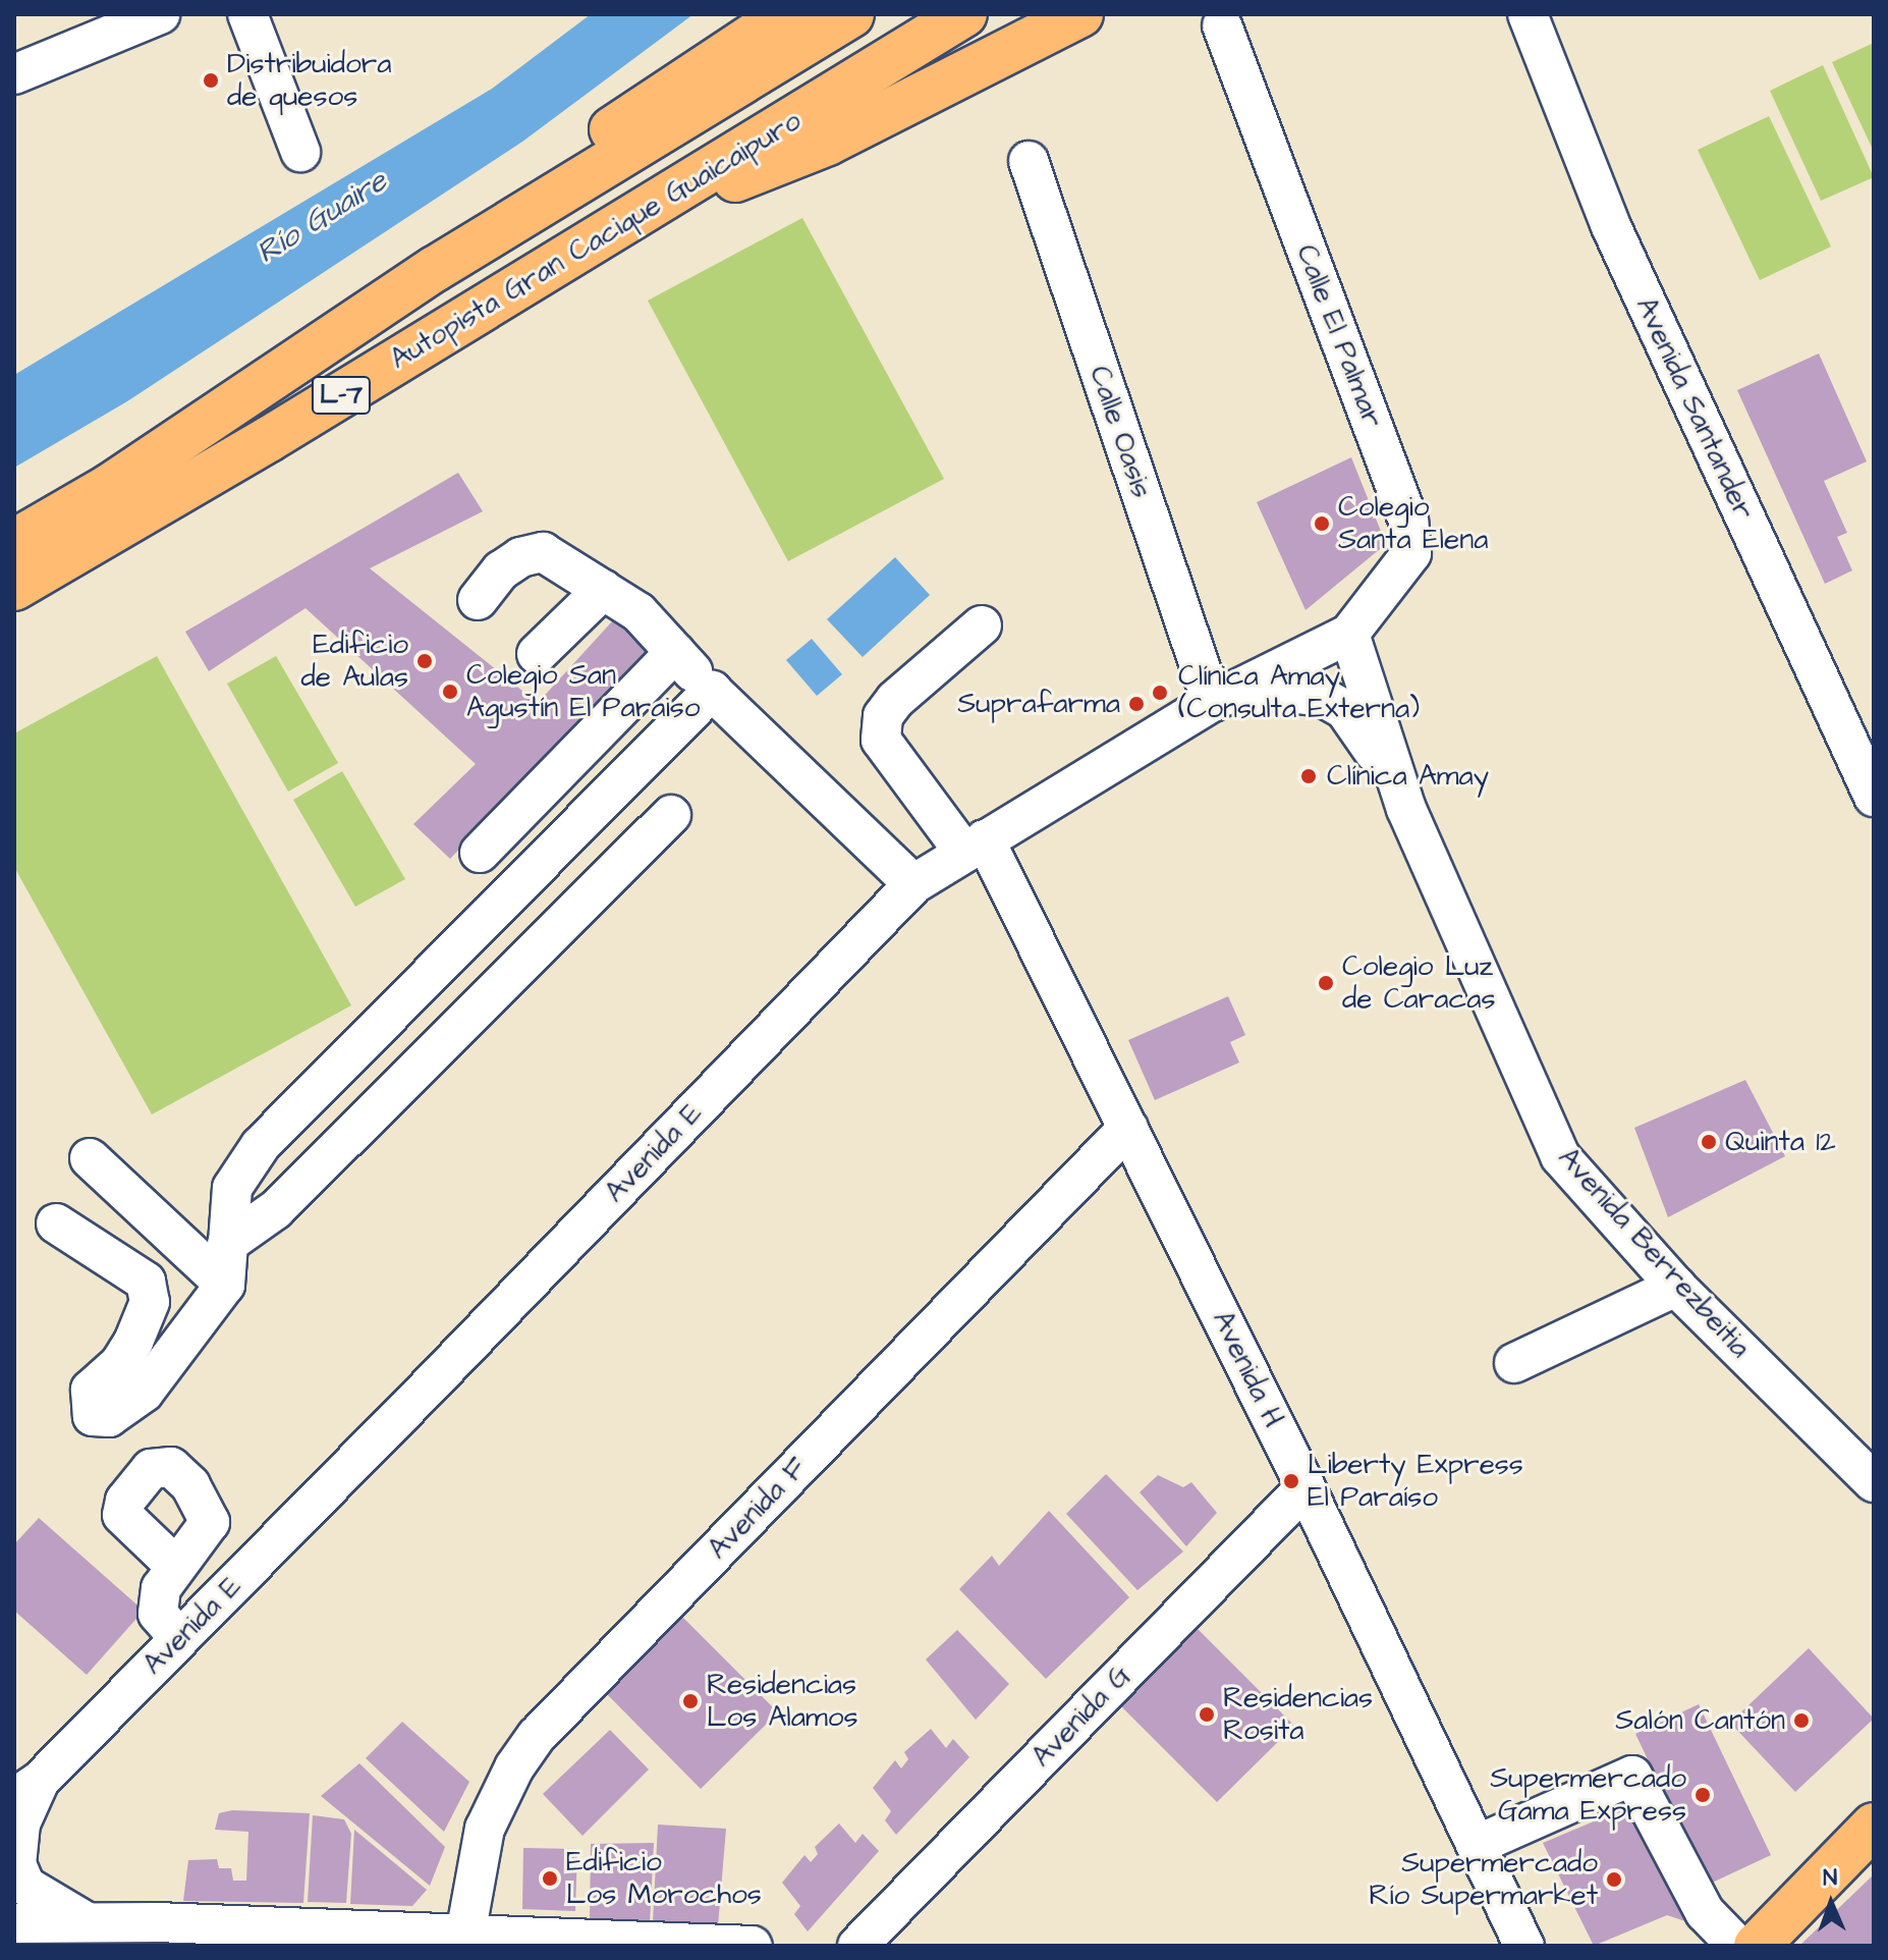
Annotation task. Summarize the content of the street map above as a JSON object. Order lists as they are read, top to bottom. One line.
{"streets":{"main road":["Autopista Gran Cacique Guaicaipuro","L-7"],"street":["Calle El Palmar","Avenida Santander","Calle Oasis","Avenida E","Avenida Berrezbeitia","Avenida H","Avenida F","Avenida G"]},"crossings":[["Calle El Palmar","Avenida E"],["Calle El Palmar","Avenida Berrezbeitia"],["Calle Oasis","Avenida E"],["Calle Oasis","Avenida Berrezbeitia"],["Avenida E","Avenida Berrezbeitia"],["Avenida E","Avenida H"],["Avenida H","Avenida F"],["Avenida H","Avenida G"]],"water":["Río Guaire"],"places":["Distribuidora de quesos","Colegio Santa Elena","Edificio de Aulas","Colegio San Agustín El Paraiso","Clínica Amay (Consulta Externa)","Suprafarma","Clínica Amay","Colegio Luz de Caracas","Quinta 12","Liberty Express El Paraíso","Residencias Los Alamos","Residencias Rosita","Salón Cantón","Supermercado Gama Express","Edificio Los Morochos","Supermercado Río Supermarket"],"north":"top"}
